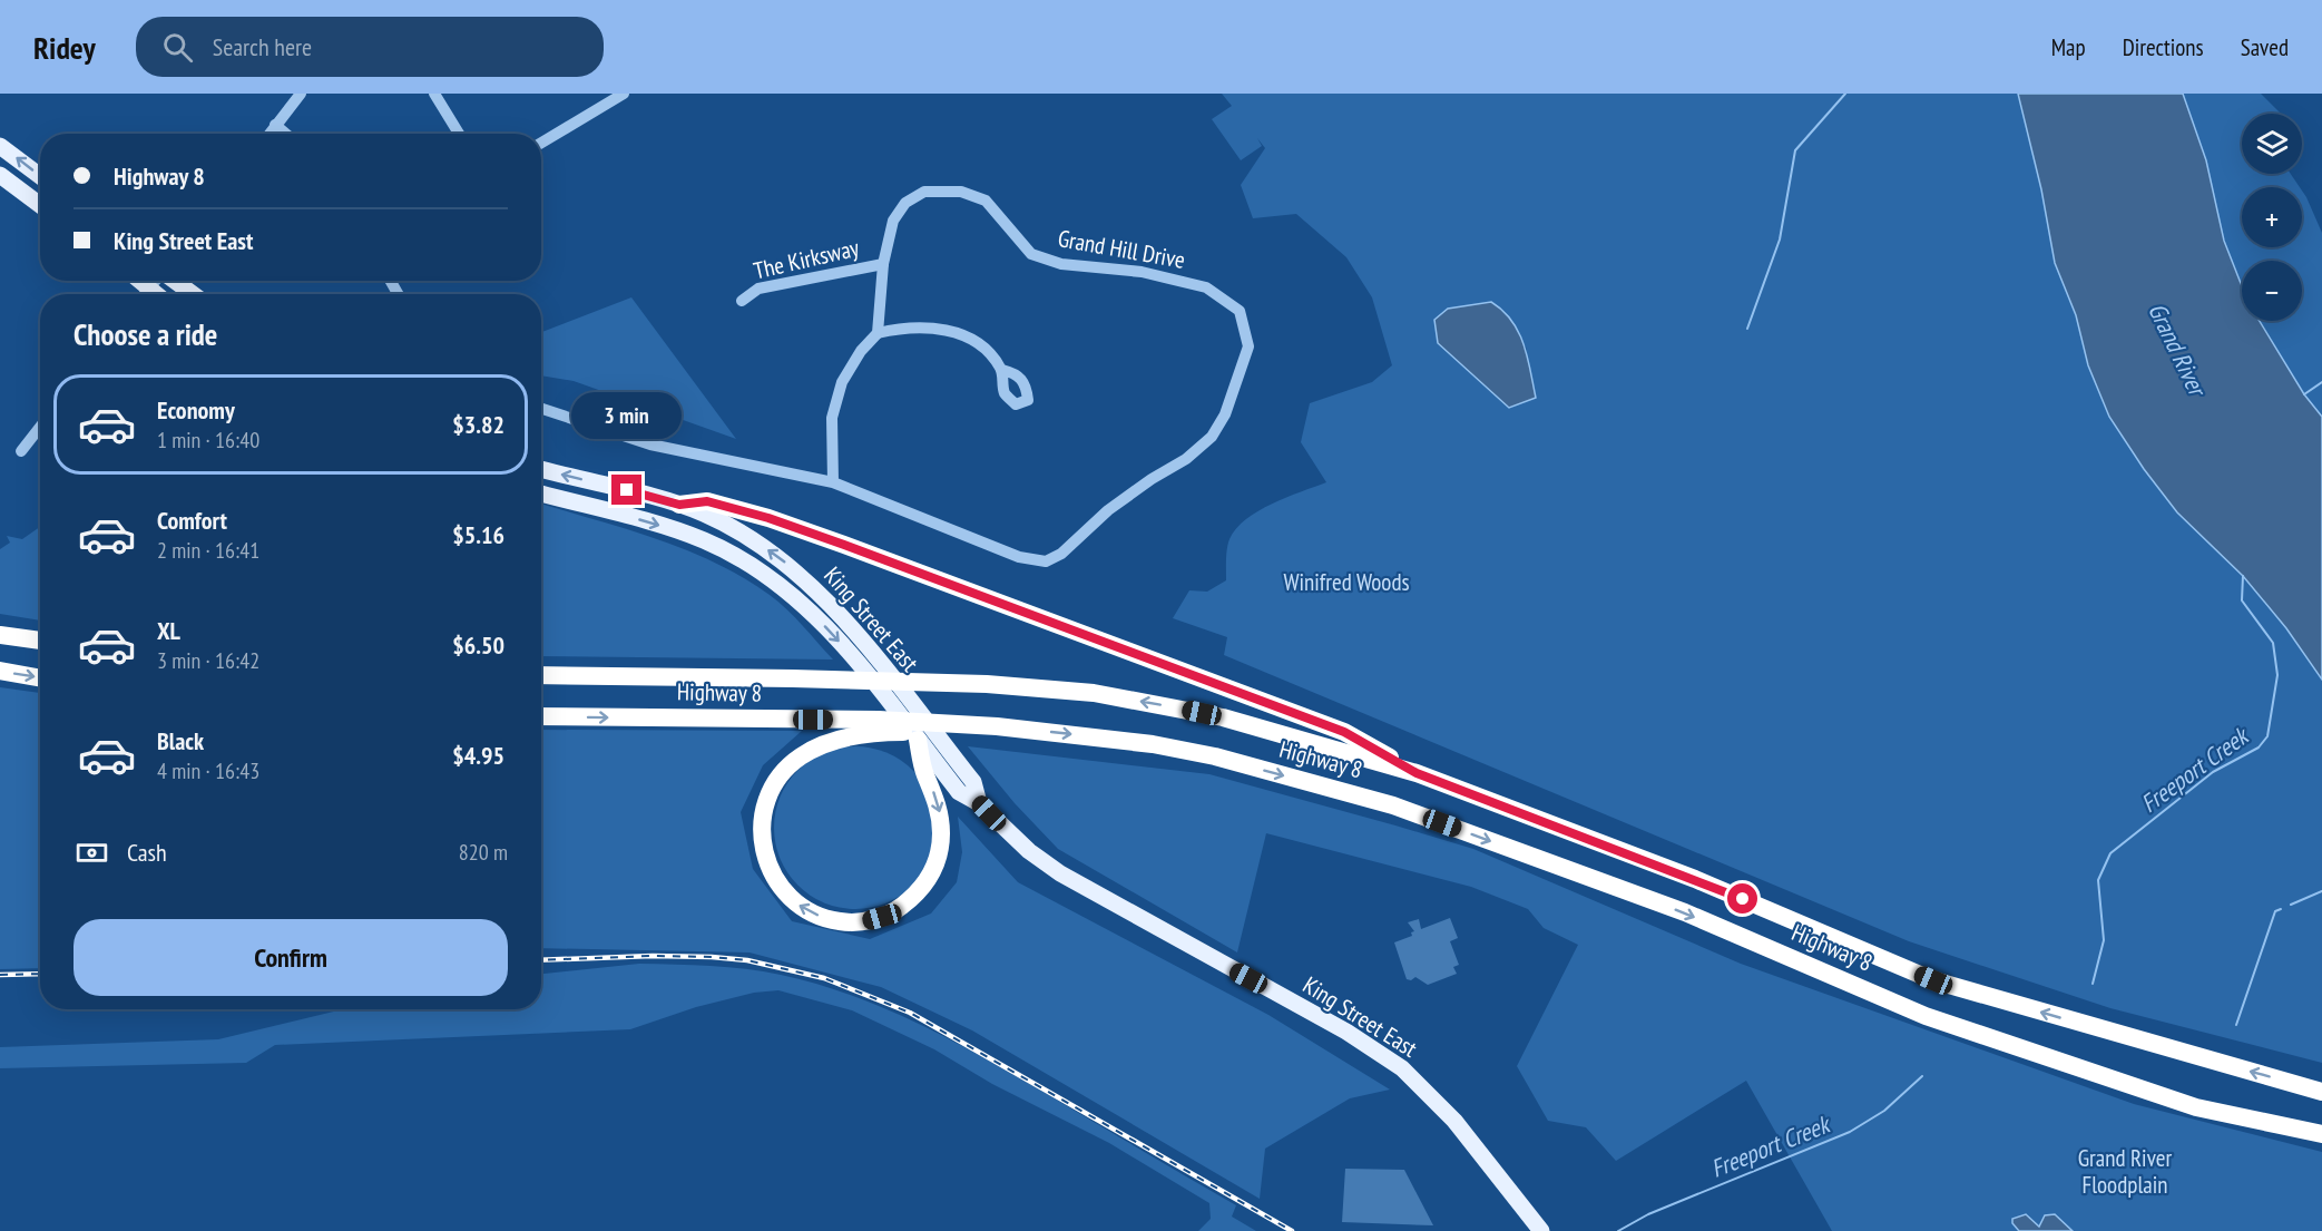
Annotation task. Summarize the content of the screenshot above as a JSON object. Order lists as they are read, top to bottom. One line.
{"streets":{"highway":["Highway 8"],"main road":["King Street East"],"street":["Grand Hill Drive","The Kirksway"]},"crossings":[["Grand Hill Drive","The Kirksway"]],"water":["Grand River","Freeport Creek"],"parks":["Winifred Woods","Grand River Floodplain"],"page":{"header":"Ridey","search":"Search here","nav":["Map","Directions","Saved"],"map_buttons":["+","−"],"banner":["Highway 8","King Street East"],"heading":"Choose a ride","list":[{"name":"Economy","note":"1 min · 16:40","value":"$3.82"},{"name":"Comfort","note":"2 min · 16:41","value":"$5.16"},{"name":"XL","note":"3 min · 16:42","value":"$6.50"},{"name":"Black","note":"4 min · 16:43","value":"$4.95"}],"bubble":"3 min","pay":["Cash","820 m"],"buttons":"Confirm"}}
